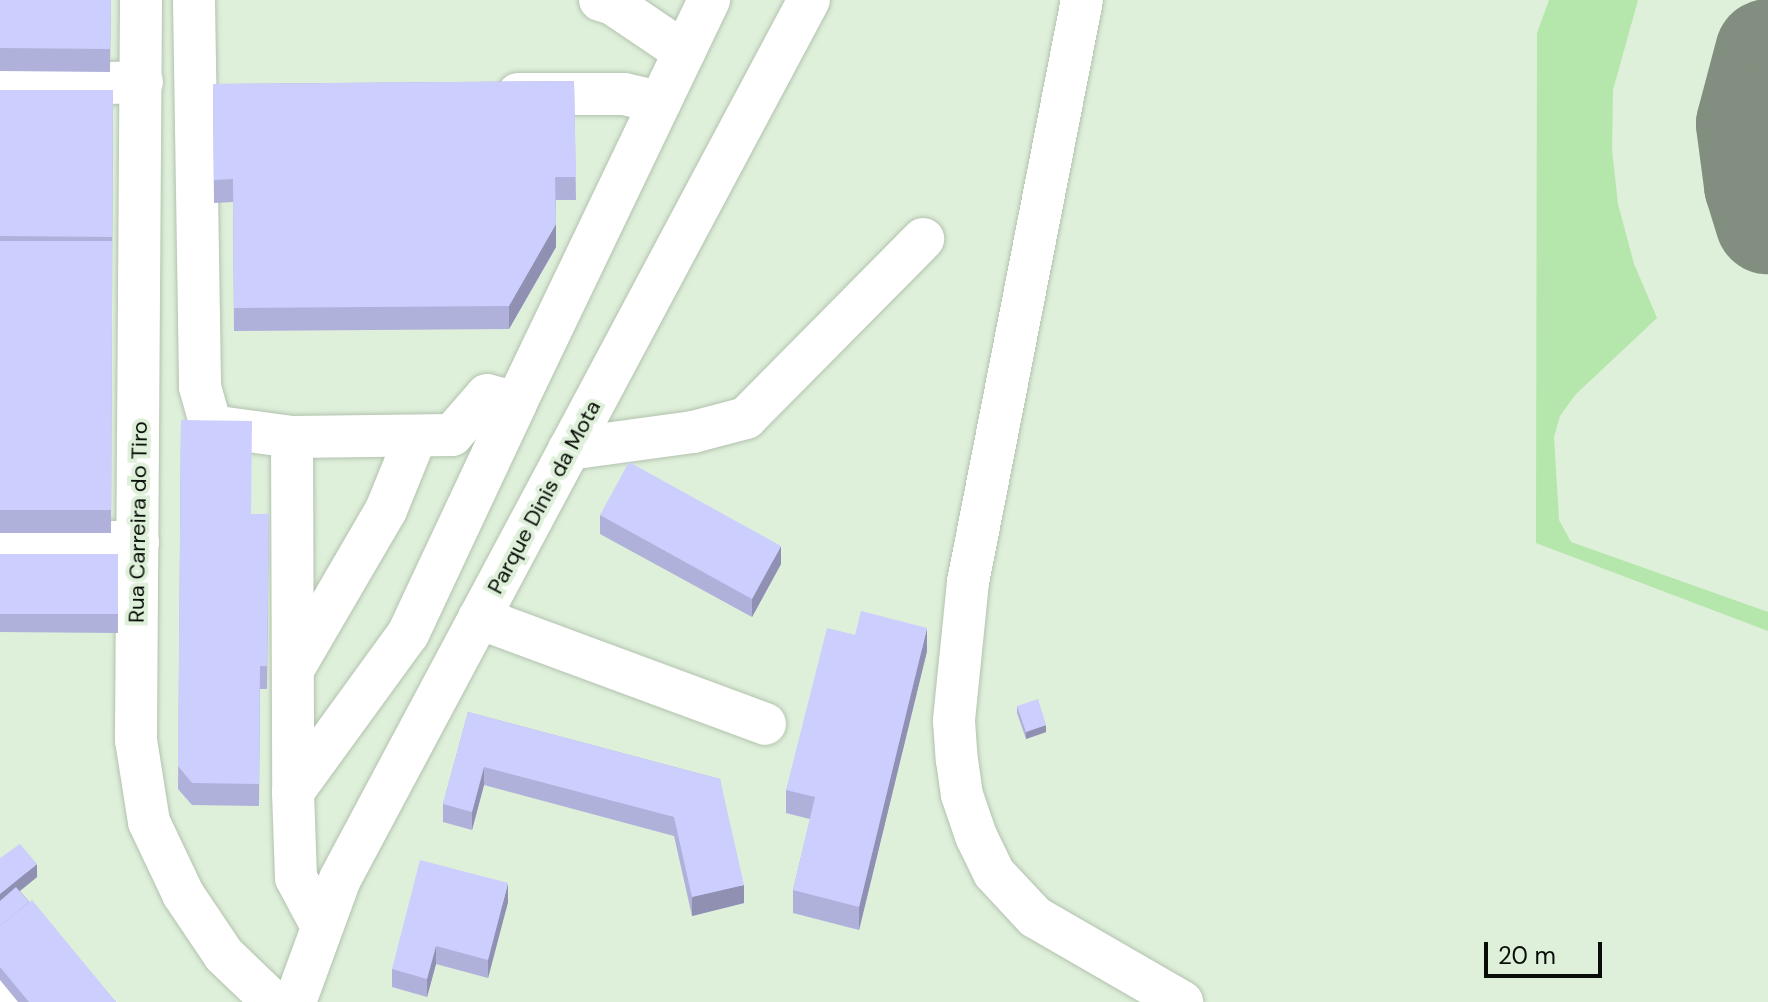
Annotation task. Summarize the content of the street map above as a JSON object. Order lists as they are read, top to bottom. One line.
{"streets":{"street":["Parque Dinis da Mota","Rua Carreira do Tiro"]},"scale_bar":"20 m"}
